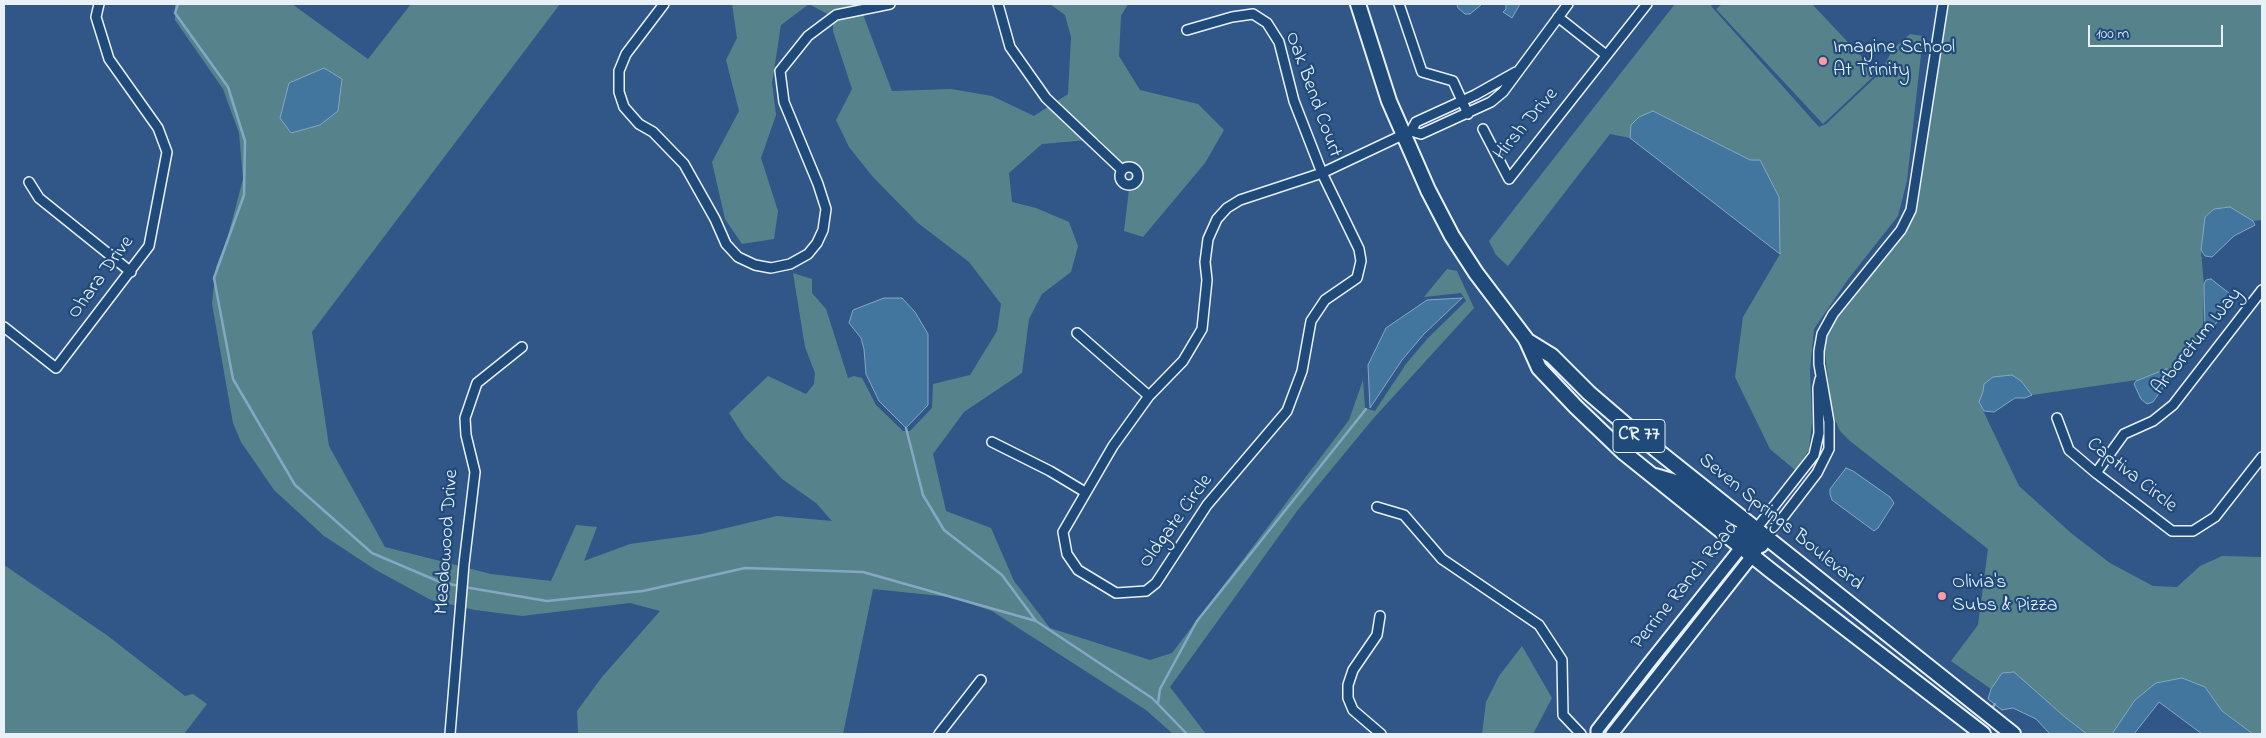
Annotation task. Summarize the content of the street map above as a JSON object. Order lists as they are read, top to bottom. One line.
{"streets":{"main road":["CR 77","Seven Springs Boulevard"],"street":["Oak Bend Court","Hirsh Drive","Ohara Drive","Arboretum Way","Captiva Circle","Oldgate Circle","Meadowood Drive","Perrine Ranch Road"]},"crossings":[["Oak Bend Court","Oldgate Circle"],["Arboretum Way","Captiva Circle"],["Oldgate Circle","Seven Springs Boulevard"],["Seven Springs Boulevard","Perrine Ranch Road"]],"places":["Imagine School At Trinity","Olivia's Subs & Pizza"],"scale_bar":"100 m"}
